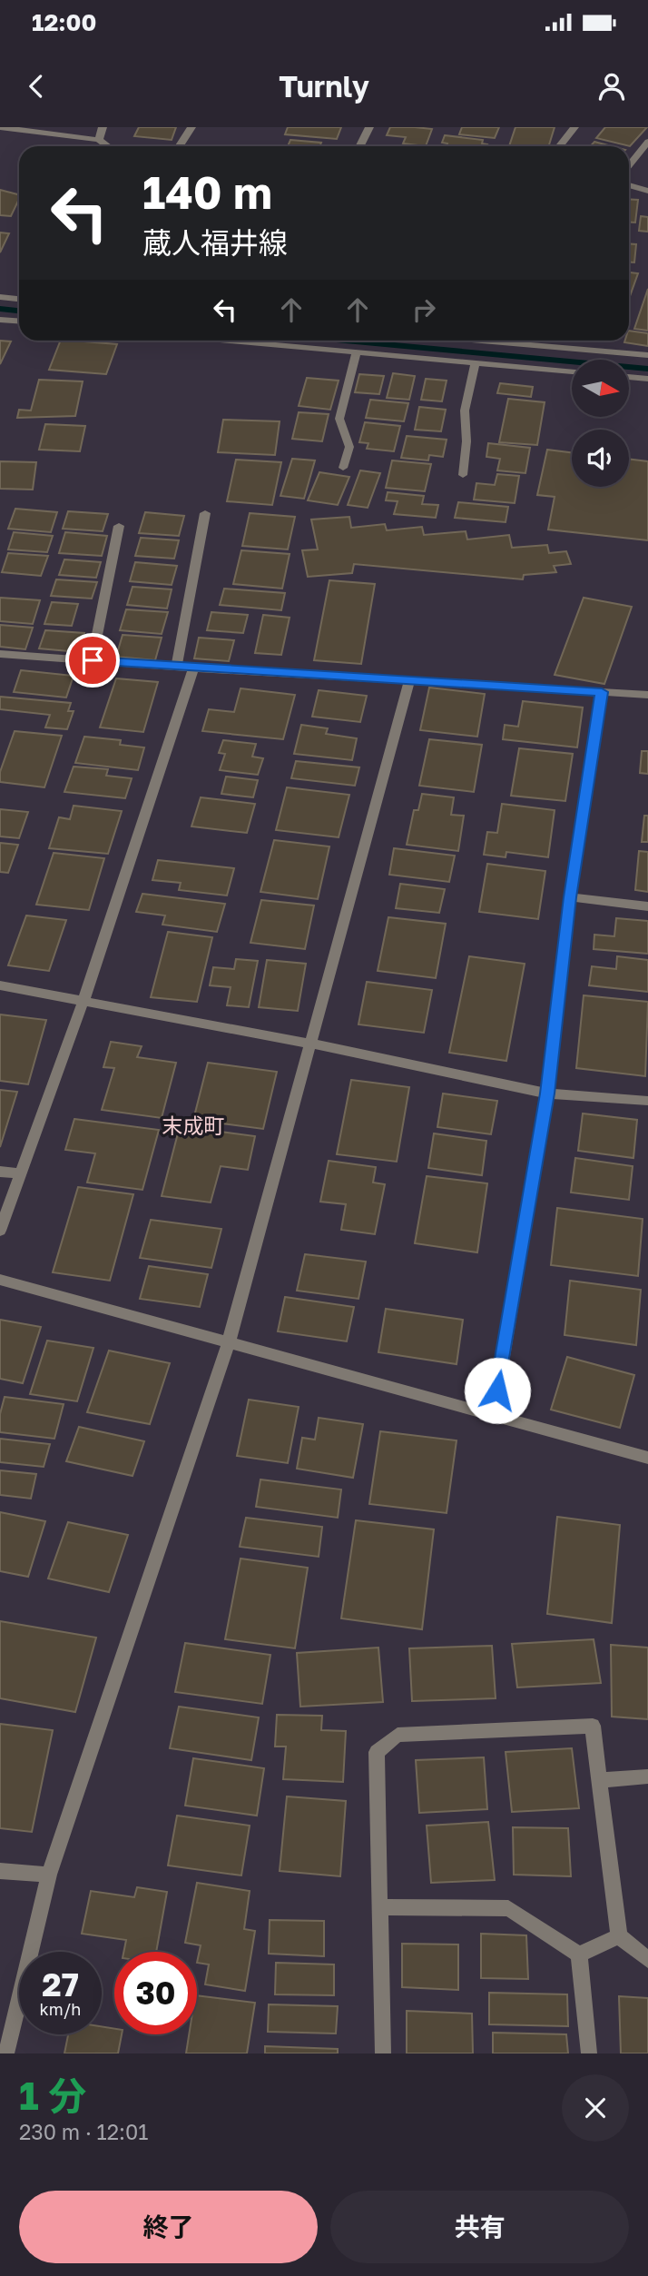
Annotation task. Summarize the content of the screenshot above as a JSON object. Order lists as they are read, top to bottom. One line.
{"districts":["末成町"],"north":"right","page":{"status":"12:00","header":"Turnly","turn":["140 m","蔵人福井線"],"speed":"27 km/h","limit":"30","heading":["1 分","230 m · 12:01"],"buttons":["終了","共有"]}}
